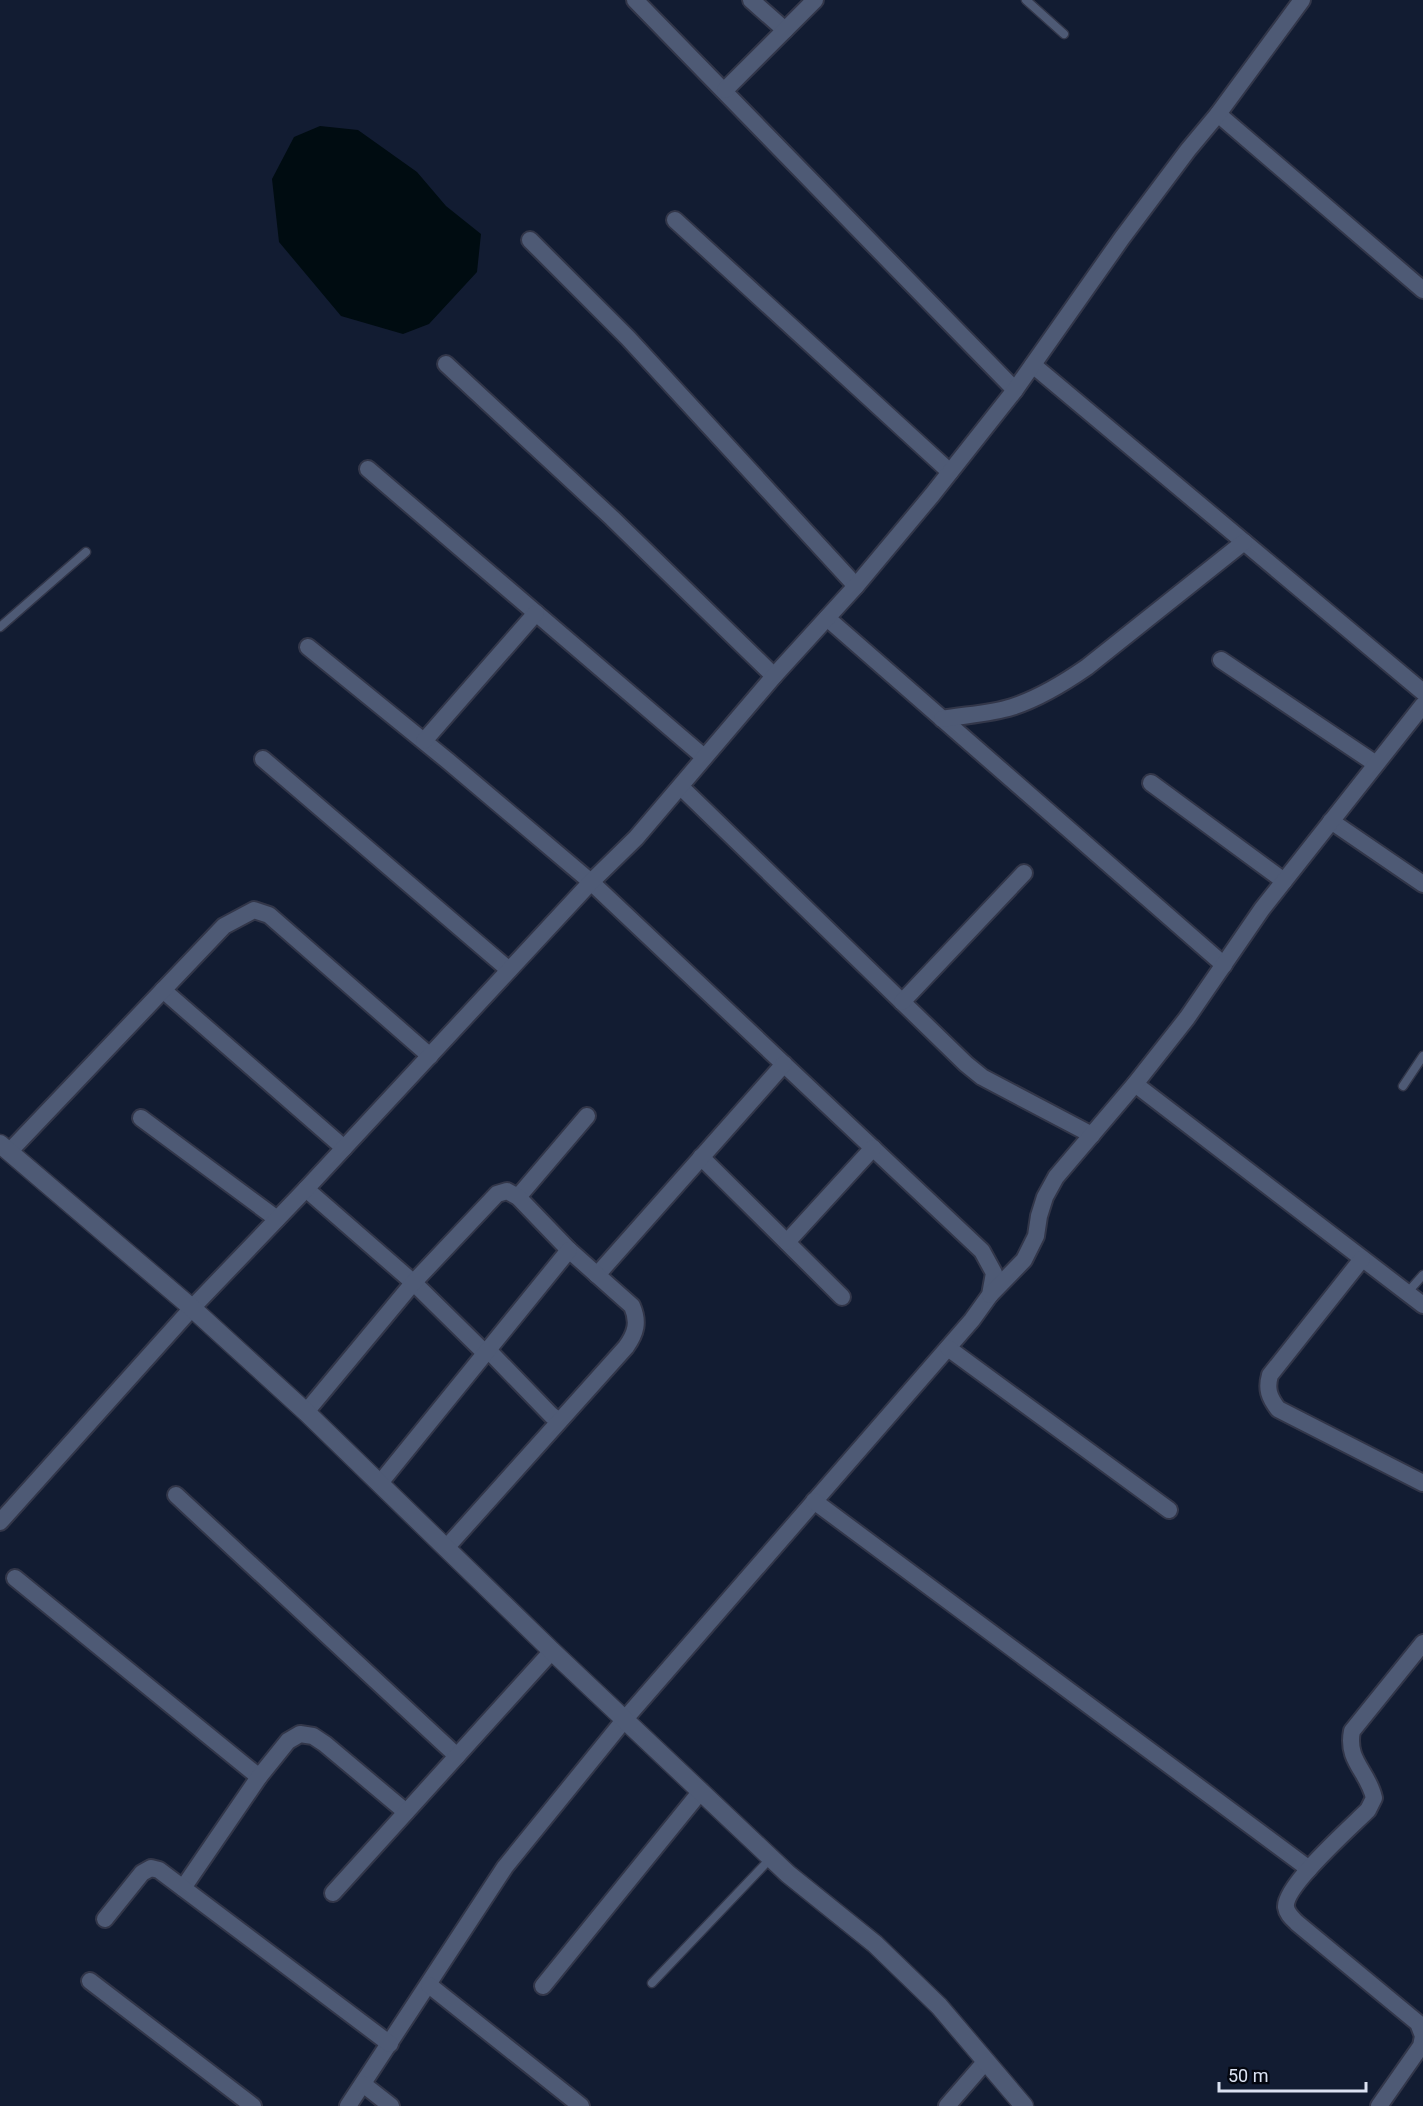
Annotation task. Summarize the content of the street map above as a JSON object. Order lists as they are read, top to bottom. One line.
{"scale_bar":"50 m"}
